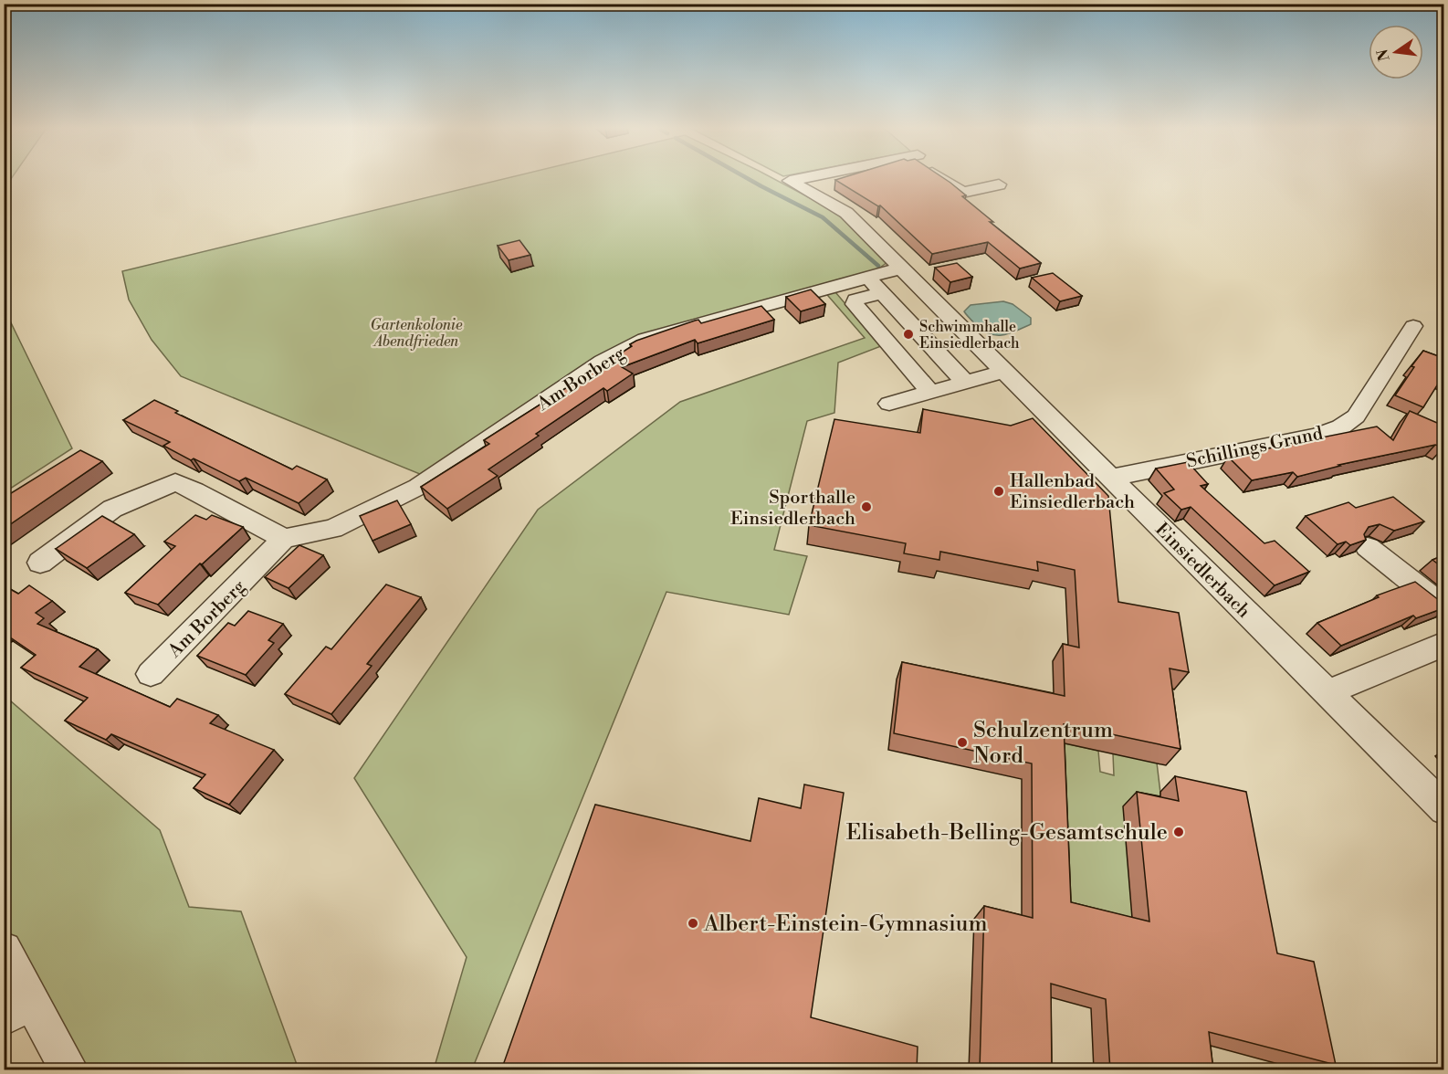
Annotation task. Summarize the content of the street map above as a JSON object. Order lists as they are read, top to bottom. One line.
{"streets":{"street":["Am Borberg","Schillings Grund","Einsiedlerbach"]},"crossings":[["Am Borberg","Einsiedlerbach"],["Schillings Grund","Einsiedlerbach"]],"parks":["Gartenkolonie Abendfrieden"],"places":["Schwimmhalle Einsiedlerbach","Hallenbad Einsiedlerbach","Sporthalle Einsiedlerbach","Schulzentrum Nord","Elisabeth-Belling-Gesamtschule","Albert-Einstein-Gymnasium"],"north":"left"}
